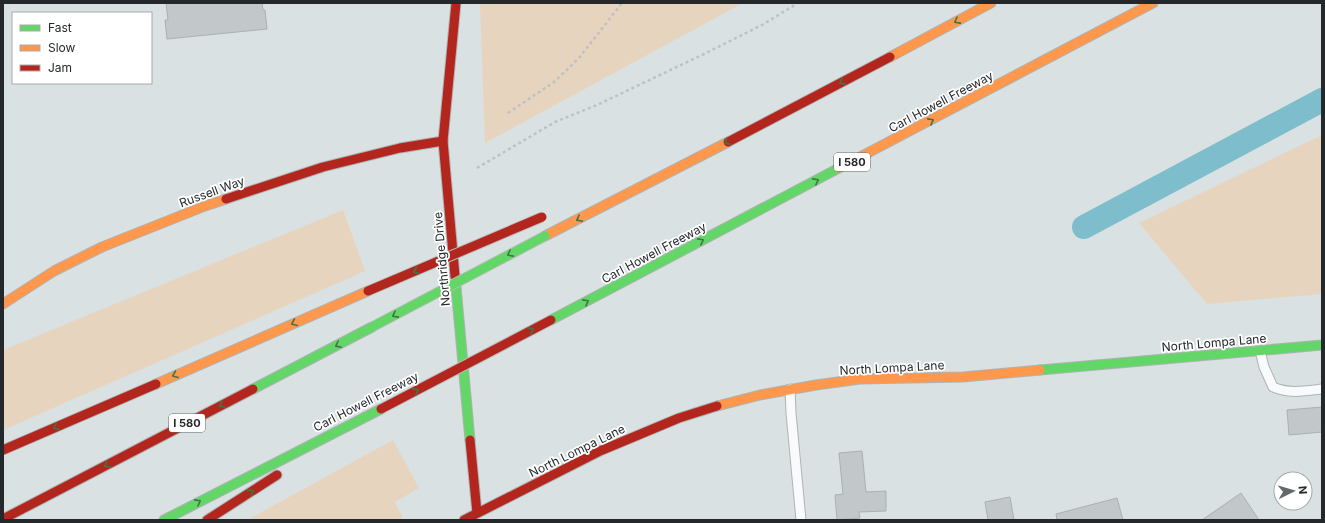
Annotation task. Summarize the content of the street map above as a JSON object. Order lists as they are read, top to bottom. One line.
{"streets":{"main road":["Carl Howell Freeway","I 580","Russell Way","Northridge Drive","North Lompa Lane"]},"crossings":[["Russell Way","Northridge Drive"],["Northridge Drive","North Lompa Lane"]],"legend":["Fast","Slow","Jam"],"north":"right"}
